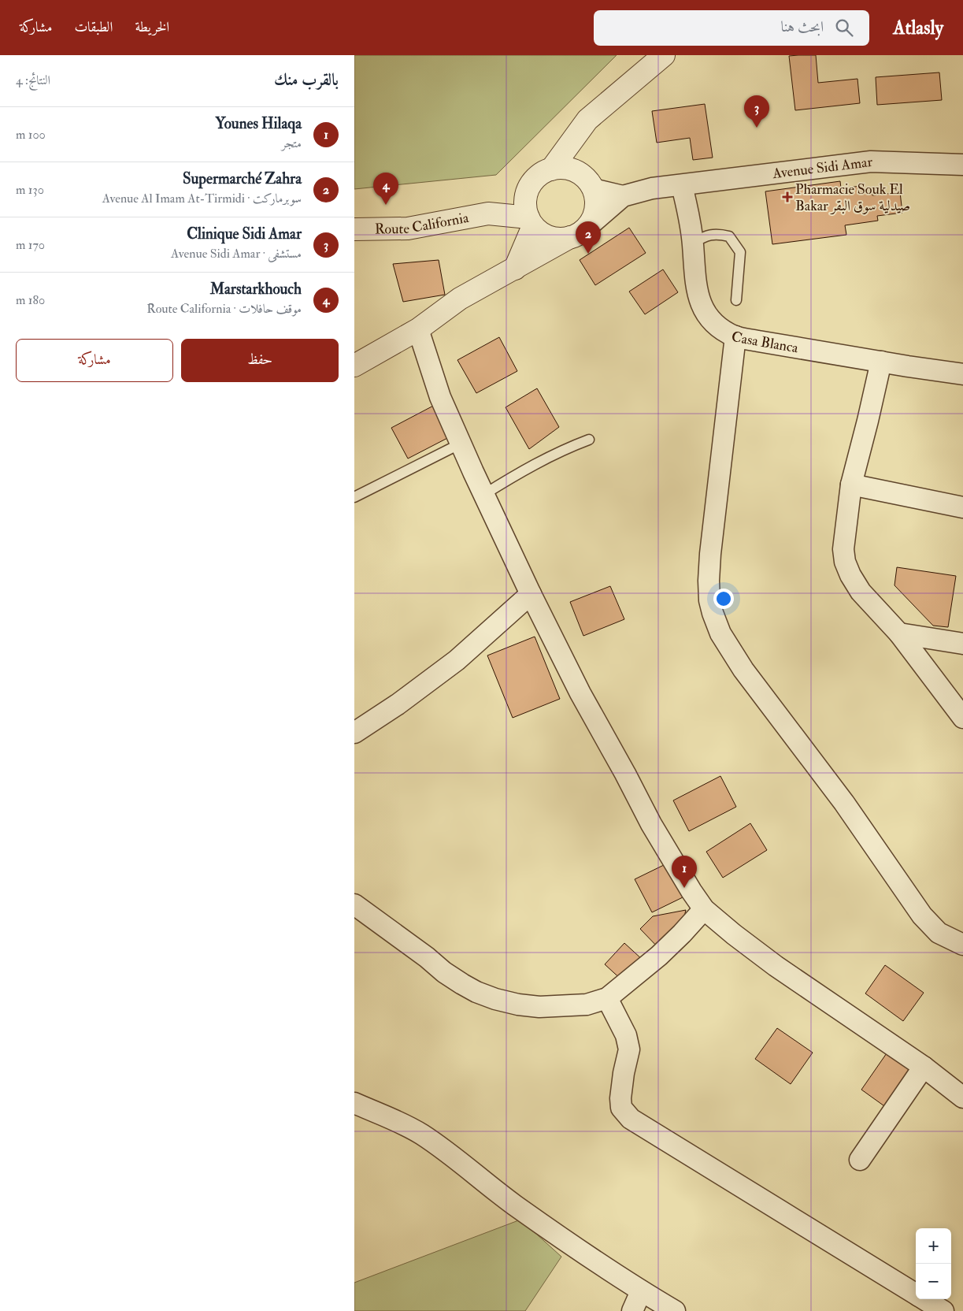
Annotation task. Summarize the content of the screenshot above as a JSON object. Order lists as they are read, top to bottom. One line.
{"streets":{"street":["Avenue Sidi Amar","Route California","Casa Blanca"]},"crossings":[["Avenue Sidi Amar","Casa Blanca"]],"places":{"health":["Pharmacie Souk El Bakar صيدلية سوق البقر"]},"page":{"header":"Atlasly","search":"ابحث هنا","nav":["الخريطة","الطبقات","مشاركة"],"heading":["بالقرب منك","النتائج: 4"],"pins":["3","4","2","1"],"list":[{"mark":"1","name":"Younes Hilaqa","note":"متجر","value":"100 m"},{"mark":"2","name":"Supermarché Zahra","note":"سوبرماركت · Avenue Al Imam At-Tirmidi","value":"130 m"},{"mark":"3","name":"Clinique Sidi Amar","note":"مستشفى · Avenue Sidi Amar","value":"170 m"},{"mark":"4","name":"Marstarkhouch","note":"موقف حافلات · Route California","value":"180 m"}],"buttons":["حفظ","مشاركة"],"map_buttons":["+","−"]}}
